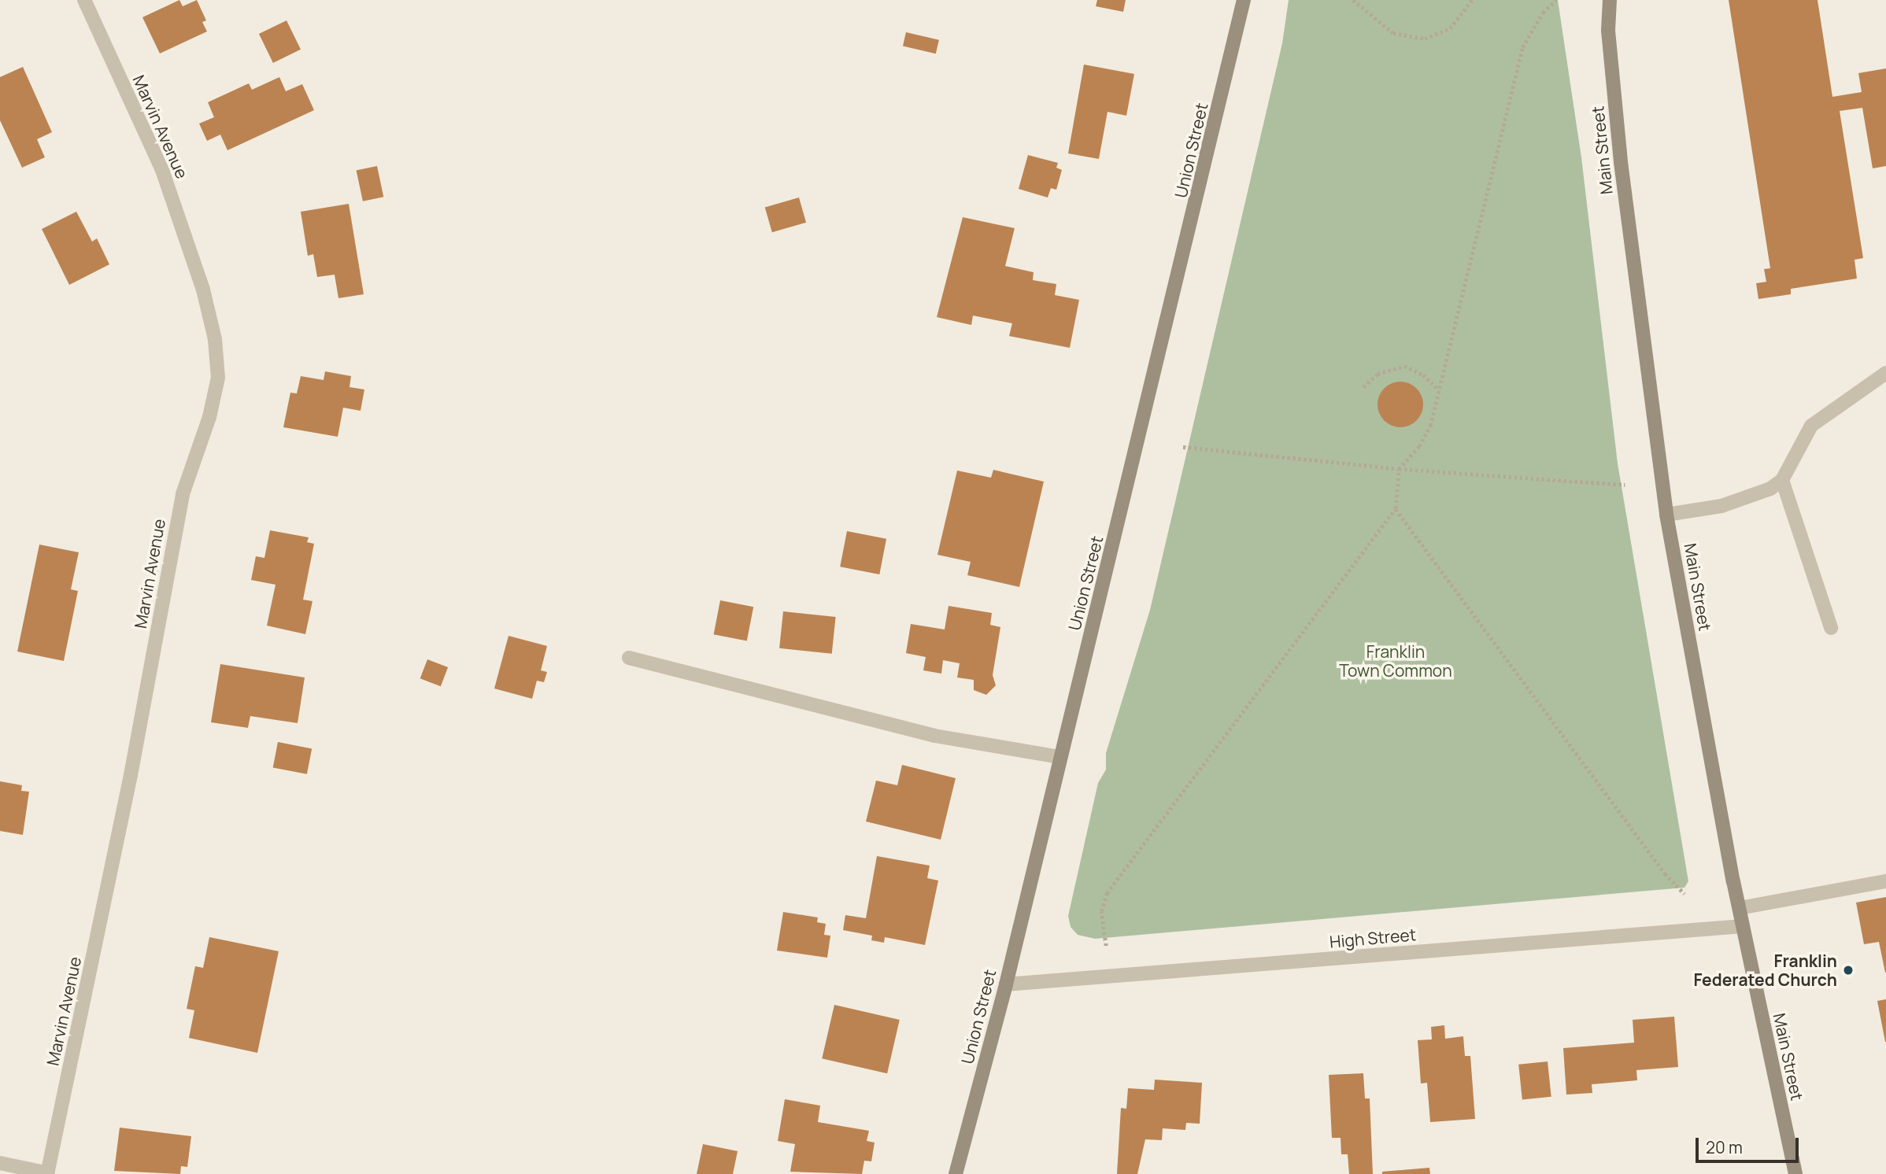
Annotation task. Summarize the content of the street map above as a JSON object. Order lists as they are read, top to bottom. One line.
{"streets":{"main road":["Union Street","Main Street"],"street":["Marvin Avenue","High Street"]},"crossings":[["Union Street","High Street"],["Main Street","High Street"]],"parks":["Franklin Town Common"],"places":["Franklin Federated Church"],"scale_bar":"20 m"}
